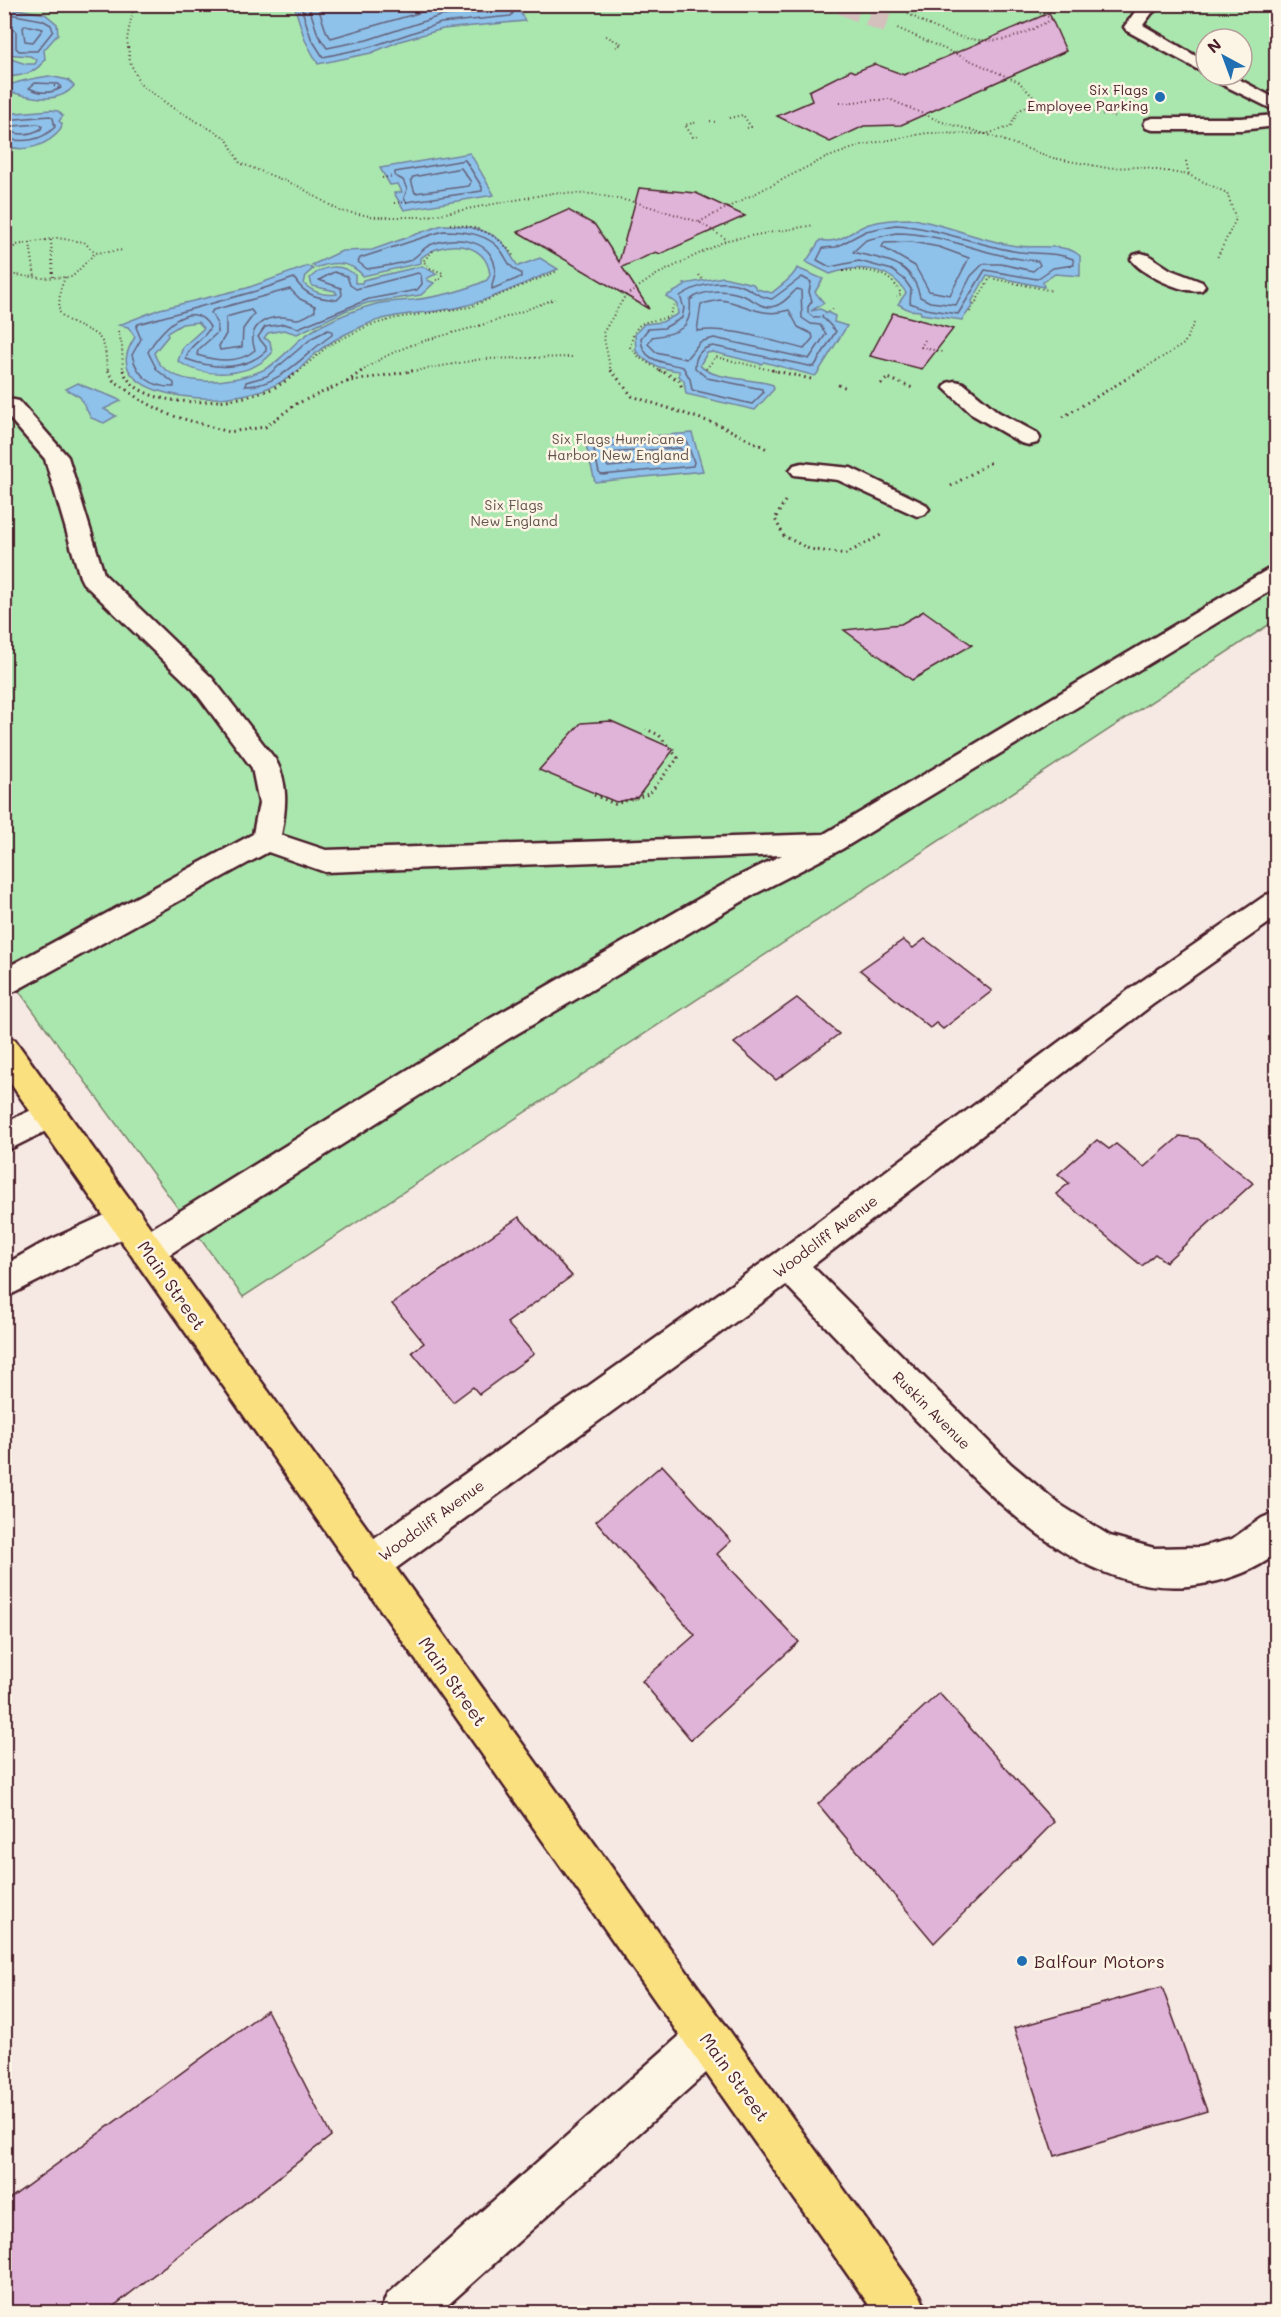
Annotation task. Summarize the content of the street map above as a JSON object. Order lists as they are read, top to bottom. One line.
{"streets":{"main road":["Main Street"],"street":["Woodcliff Avenue","Ruskin Avenue"]},"crossings":[["Woodcliff Avenue","Main Street"],["Woodcliff Avenue","Ruskin Avenue"]],"parks":["Six Flags Hurricane Harbor New England","Six Flags New England"],"places":["Six Flags Employee Parking","Balfour Motors"],"north":"top left"}
